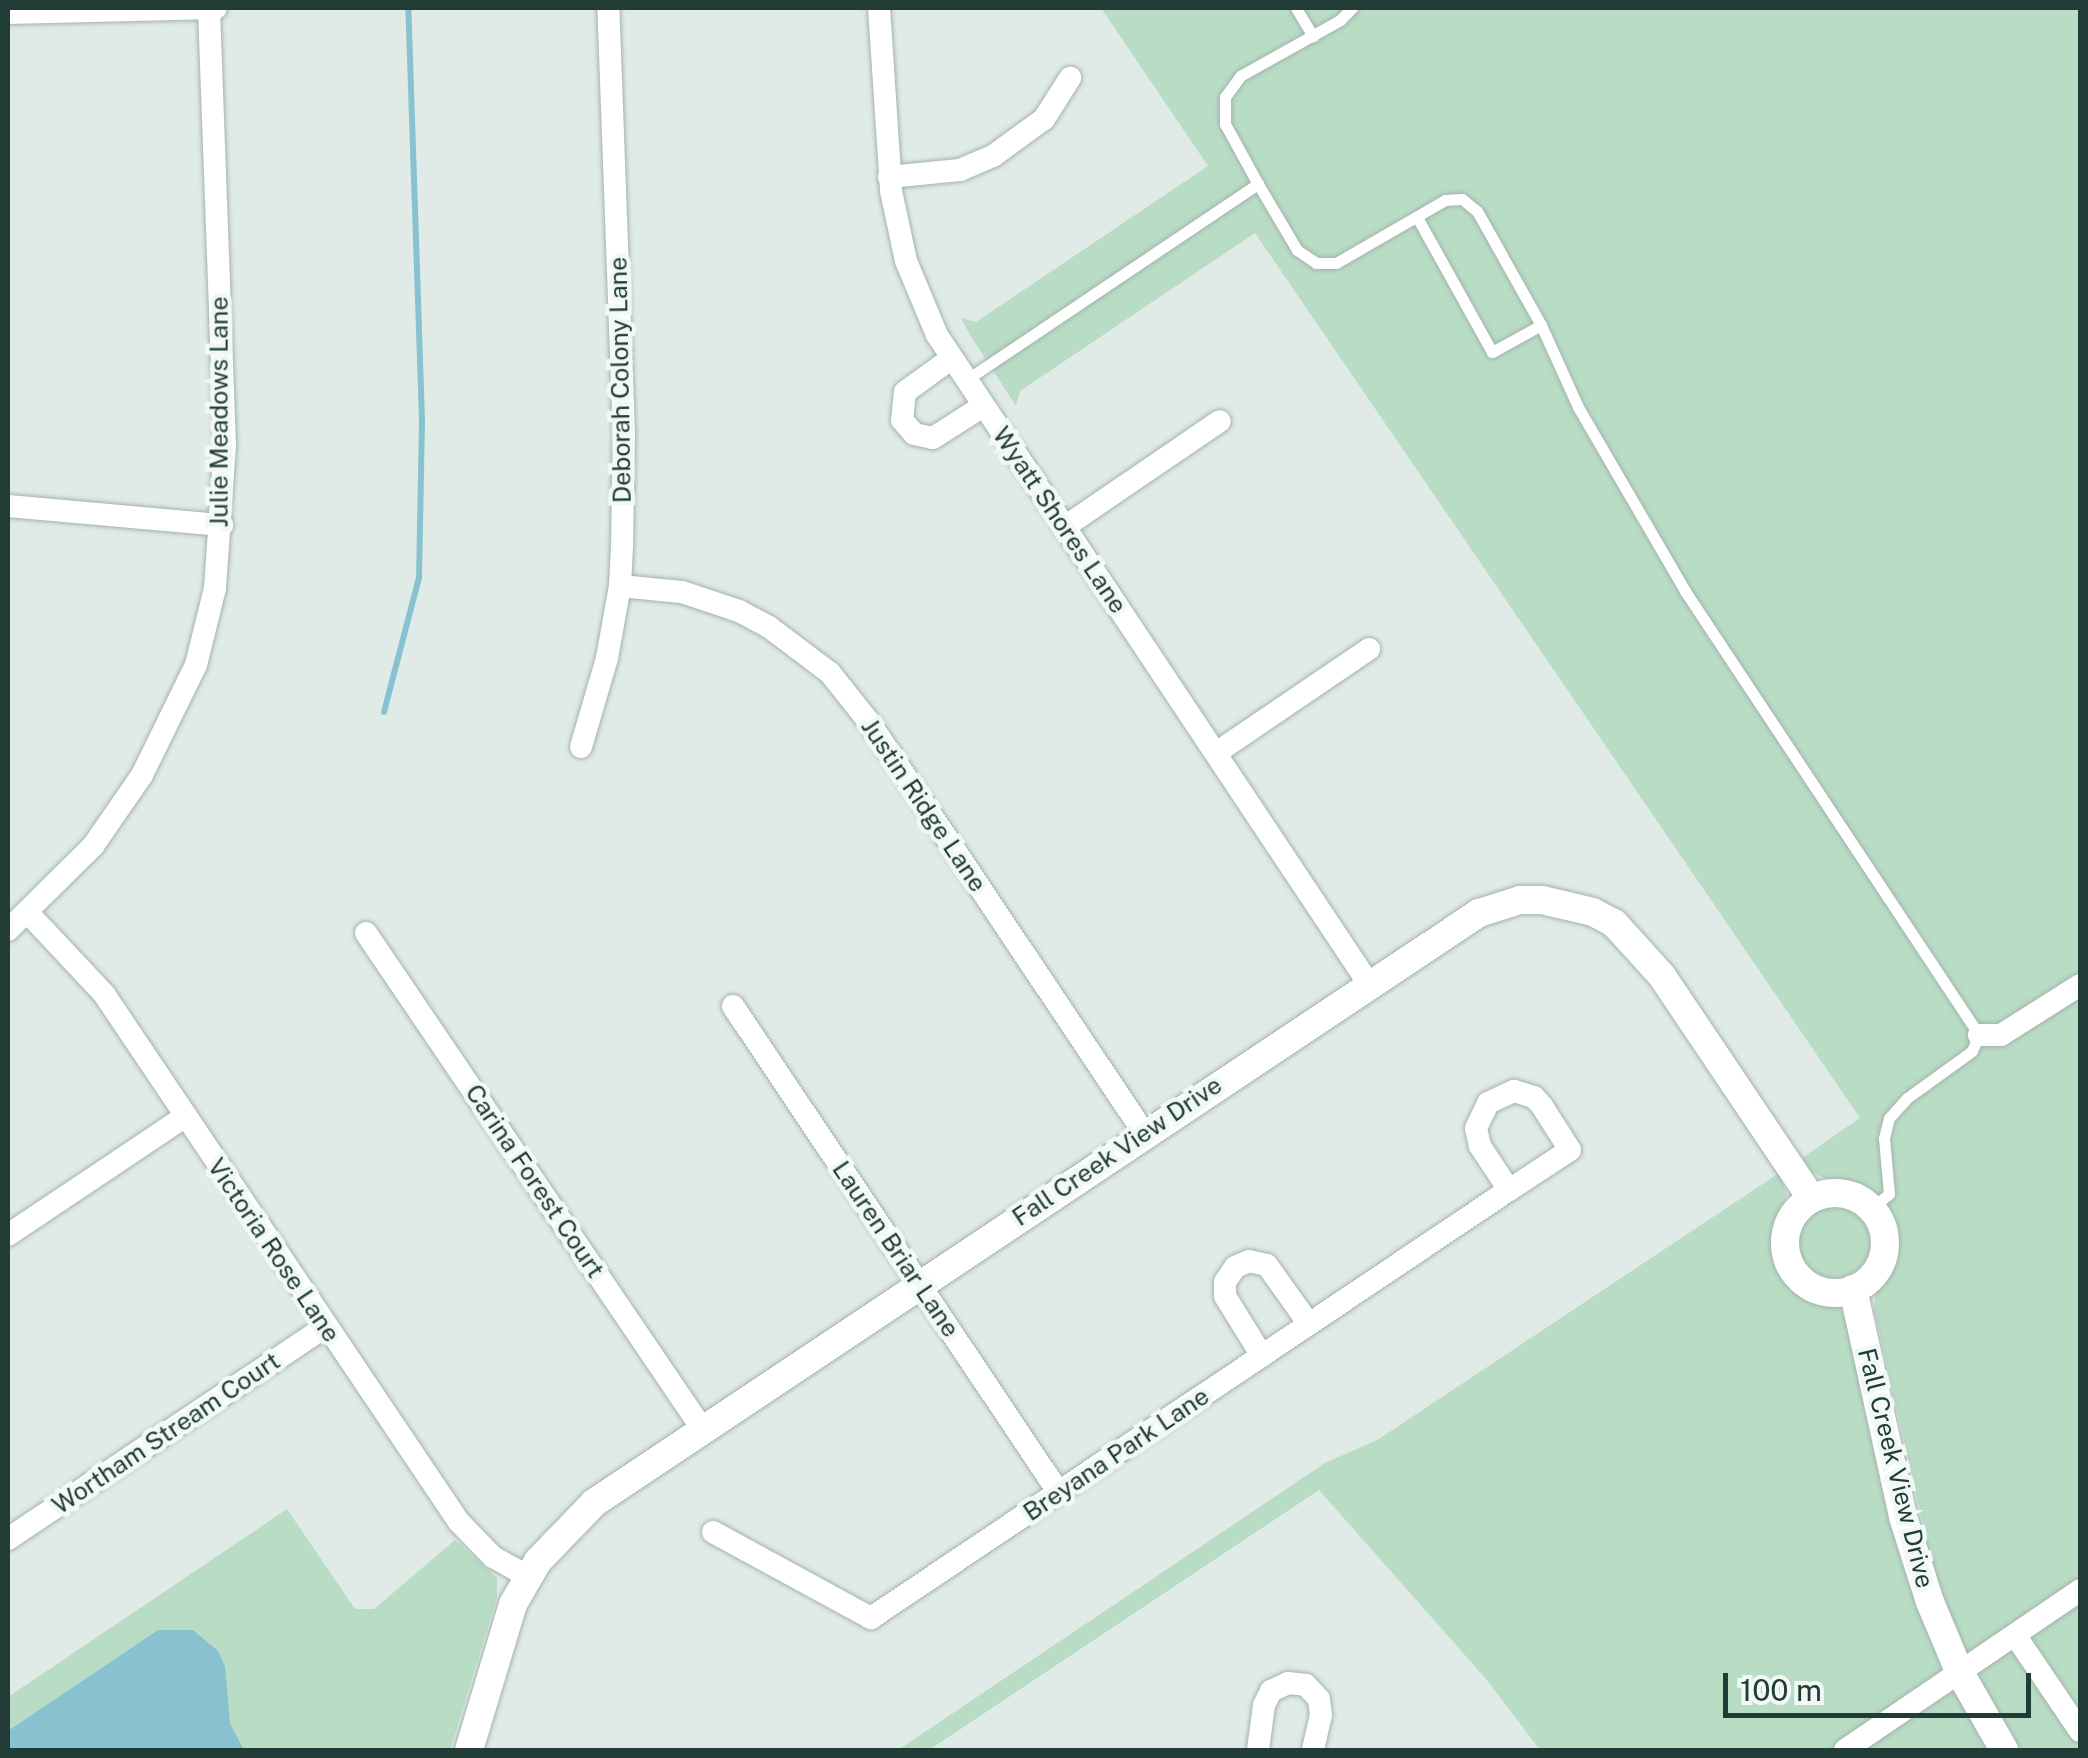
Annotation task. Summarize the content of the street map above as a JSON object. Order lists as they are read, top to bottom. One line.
{"streets":{"street":["Deborah Colony Lane","Julie Meadows Lane","Wyatt Shores Lane","Justin Ridge Lane","Fall Creek View Drive","Carina Forest Court","Lauren Briar Lane","Victoria Rose Lane","Wortham Stream Court","Breyana Park Lane"]},"crossings":[["Deborah Colony Lane","Justin Ridge Lane"],["Julie Meadows Lane","Victoria Rose Lane"],["Wyatt Shores Lane","Fall Creek View Drive"],["Justin Ridge Lane","Fall Creek View Drive"],["Fall Creek View Drive","Carina Forest Court"],["Fall Creek View Drive","Lauren Briar Lane"],["Fall Creek View Drive","Victoria Rose Lane"],["Lauren Briar Lane","Breyana Park Lane"],["Victoria Rose Lane","Wortham Stream Court"]],"scale_bar":"100 m"}
